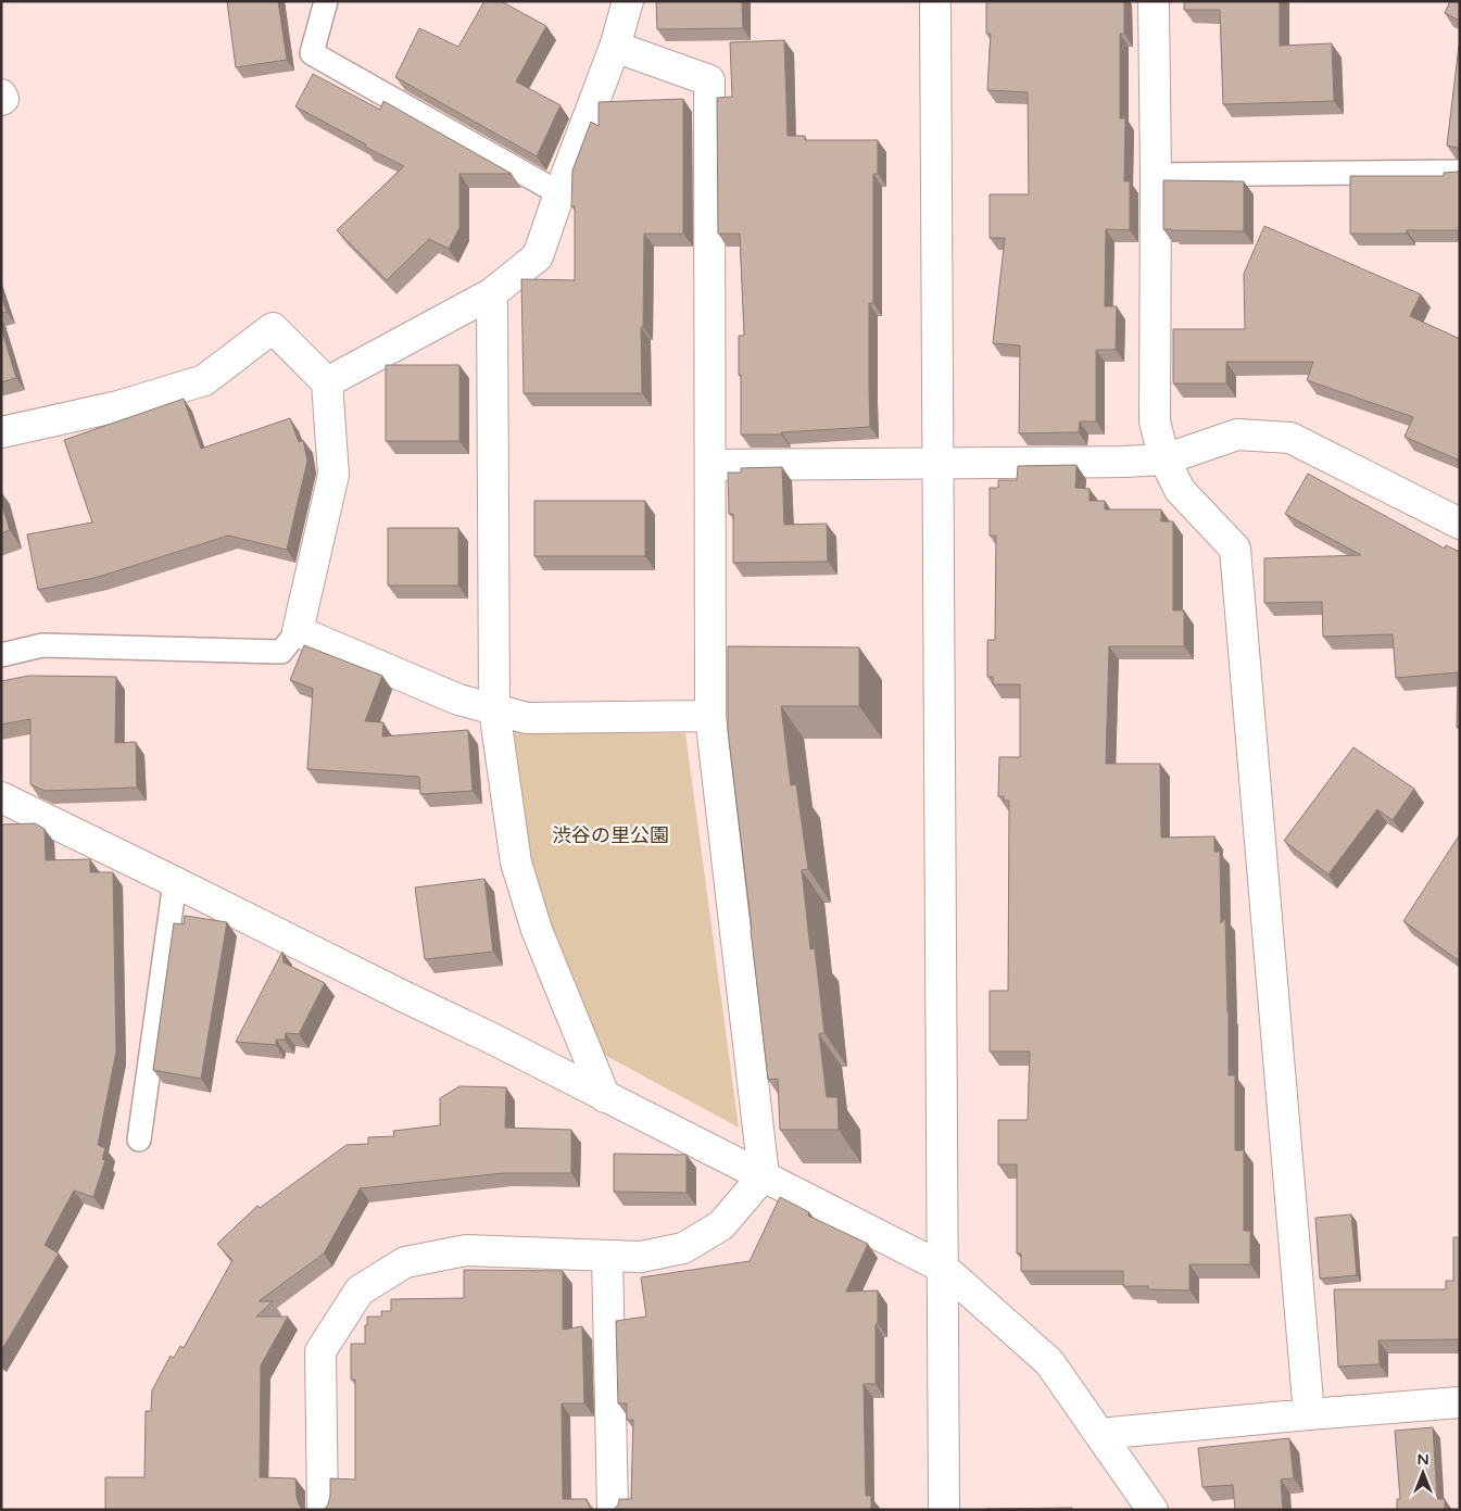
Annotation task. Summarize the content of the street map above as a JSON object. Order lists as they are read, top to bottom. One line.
{"parks":["渋谷の里公園"],"north":"top"}
